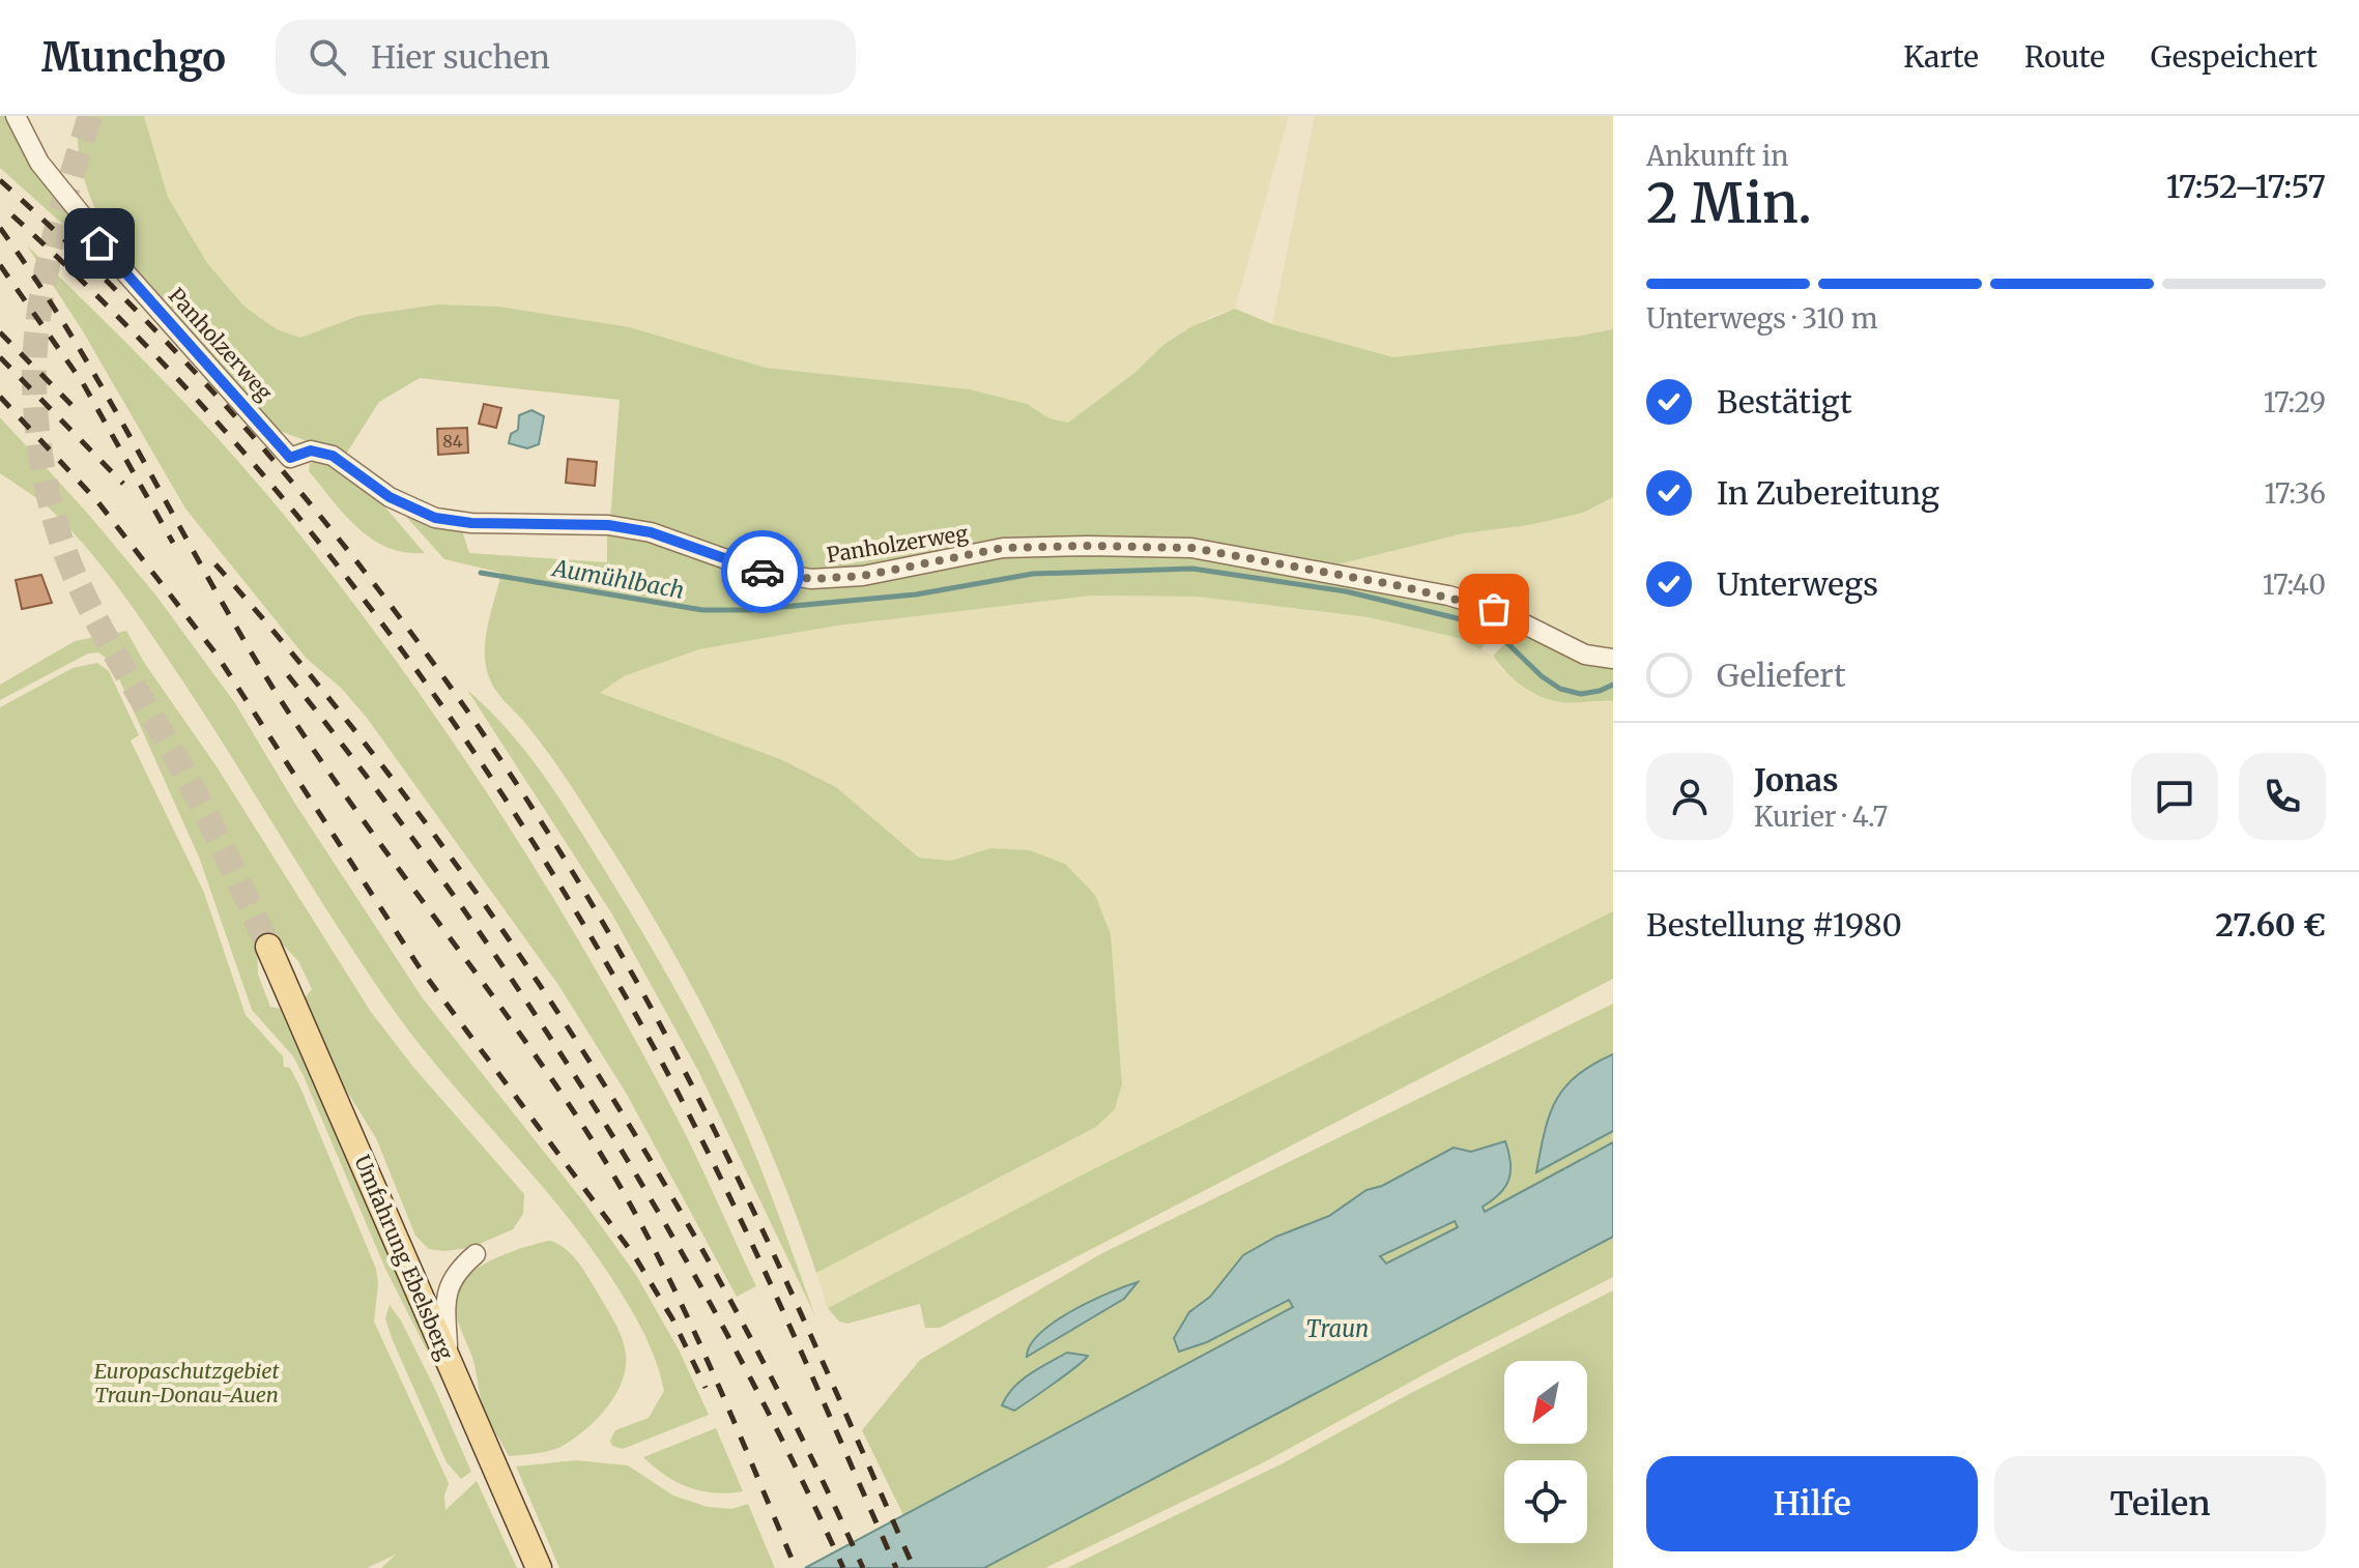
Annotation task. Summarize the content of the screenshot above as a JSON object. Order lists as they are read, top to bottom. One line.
{"streets":{"main road":["Umfahrung Ebelsberg"],"street":["Panholzerweg"]},"water":["Aumühlbach","Traun"],"parks":["Europaschutzgebiet Traun-Donau-Auen"],"house_numbers":["84"],"north":"bottom left","page":{"header":"Munchgo","search":"Hier suchen","nav":["Karte","Route","Gespeichert"],"heading":["2 Min.","Ankunft in","17:52–17:57"],"panel":["Jonas","Kurier · 4.7","Bestellung #1980","27.60 €"],"bar":"Unterwegs · 310 m","list":[["Bestätigt","17:29"],["In Zubereitung","17:36"],["Unterwegs","17:40"],"Geliefert"],"buttons":["Hilfe","Teilen"]}}
